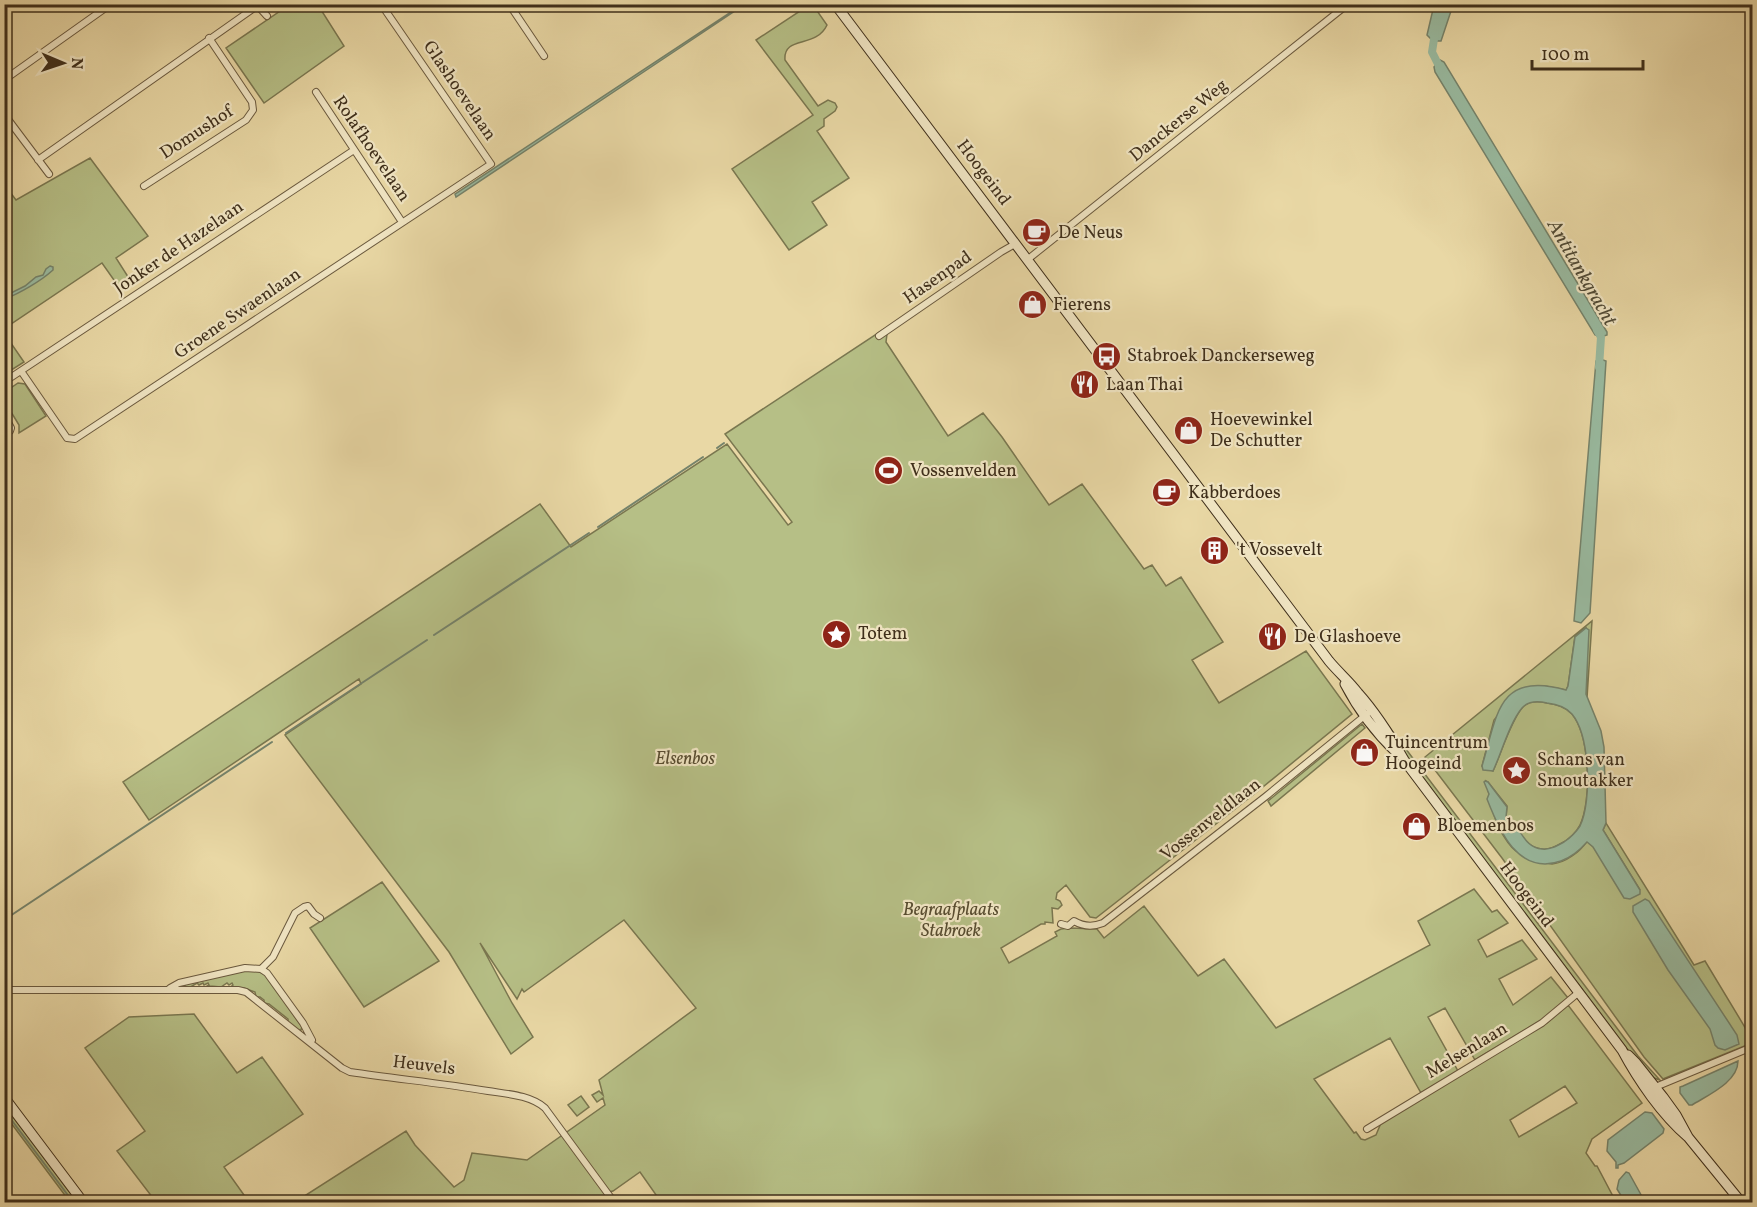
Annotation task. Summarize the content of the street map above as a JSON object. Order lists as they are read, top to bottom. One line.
{"streets":{"main road":["Hoogeind"],"street":["Glashoevelaan","Danckerse Weg","Domushof","Rolafhoevelaan","Jonker de Hazelaan","Hasenpad","Groene Swaenlaan","Vossenveldlaan","Melsenlaan","Heuvels"]},"crossings":[["Glashoevelaan","Groene Swaenlaan"],["Danckerse Weg","Hoogeind"],["Rolafhoevelaan","Jonker de Hazelaan"],["Rolafhoevelaan","Groene Swaenlaan"],["Hoogeind","Hasenpad"],["Hoogeind","Vossenveldlaan"],["Hoogeind","Melsenlaan"],["Jonker de Hazelaan","Groene Swaenlaan"]],"water":["Antitankgracht"],"parks":["Elsenbos","Begraafplaats Stabroek"],"places":{"cafe":["De Neus","Kabberdoes"],"shop":["Fierens","Hoevewinkel De Schutter","Tuincentrum Hoogeind","Bloemenbos"],"bus stop":["Stabroek Danckerseweg"],"restaurant":["Laan Thai","De Glashoeve"],"sports":["Vossenvelden"],"building":["'t Vossevelt"],"place":["Totem","Schans van Smoutakker"]},"scale_bar":"100 m","north":"right"}
